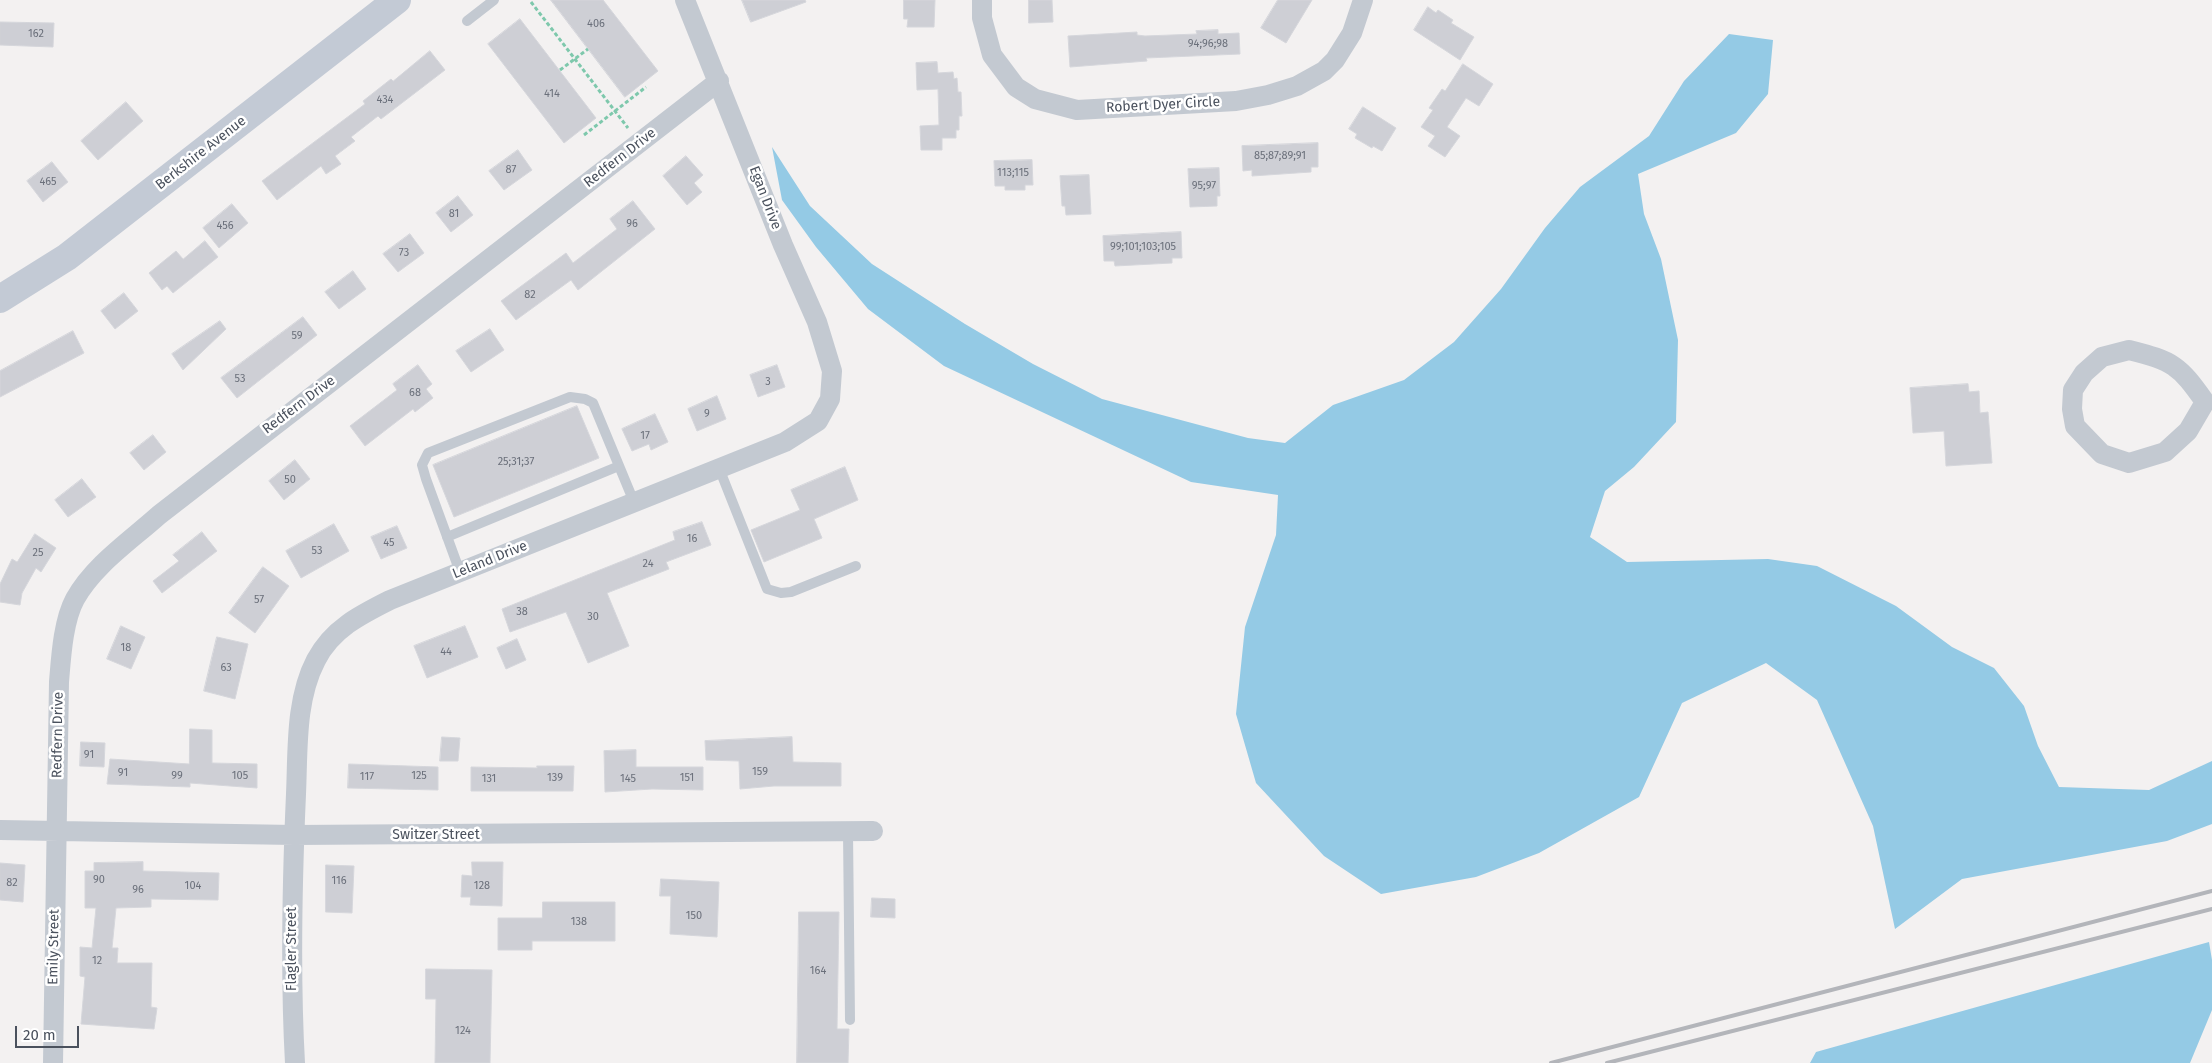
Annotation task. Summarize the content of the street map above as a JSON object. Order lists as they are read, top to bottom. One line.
{"streets":{"main road":["Berkshire Avenue"],"street":["Robert Dyer Circle","Redfern Drive","Egan Drive","Leland Drive","Switzer Street","Emily Street","Flagler Street"]},"crossings":[["Redfern Drive","Egan Drive"],["Redfern Drive","Switzer Street"],["Redfern Drive","Emily Street"],["Egan Drive","Leland Drive"],["Leland Drive","Switzer Street"],["Leland Drive","Flagler Street"],["Switzer Street","Emily Street"],["Switzer Street","Flagler Street"]],"house_numbers":["406","162","94;96;98","414","434","85;87;89;91","87","113;115","465","95;97","81","96","456","99;101;103;105","73","82","59","53","3","68","9","17","25;31;37","50","16","45","53","25","24","57","38","30","18","44","63","91","159","91","99","105","125","117","139","151","131","145","90","116","82","104","128","96","150","138","12","164","124"],"scale_bar":"20 m"}
